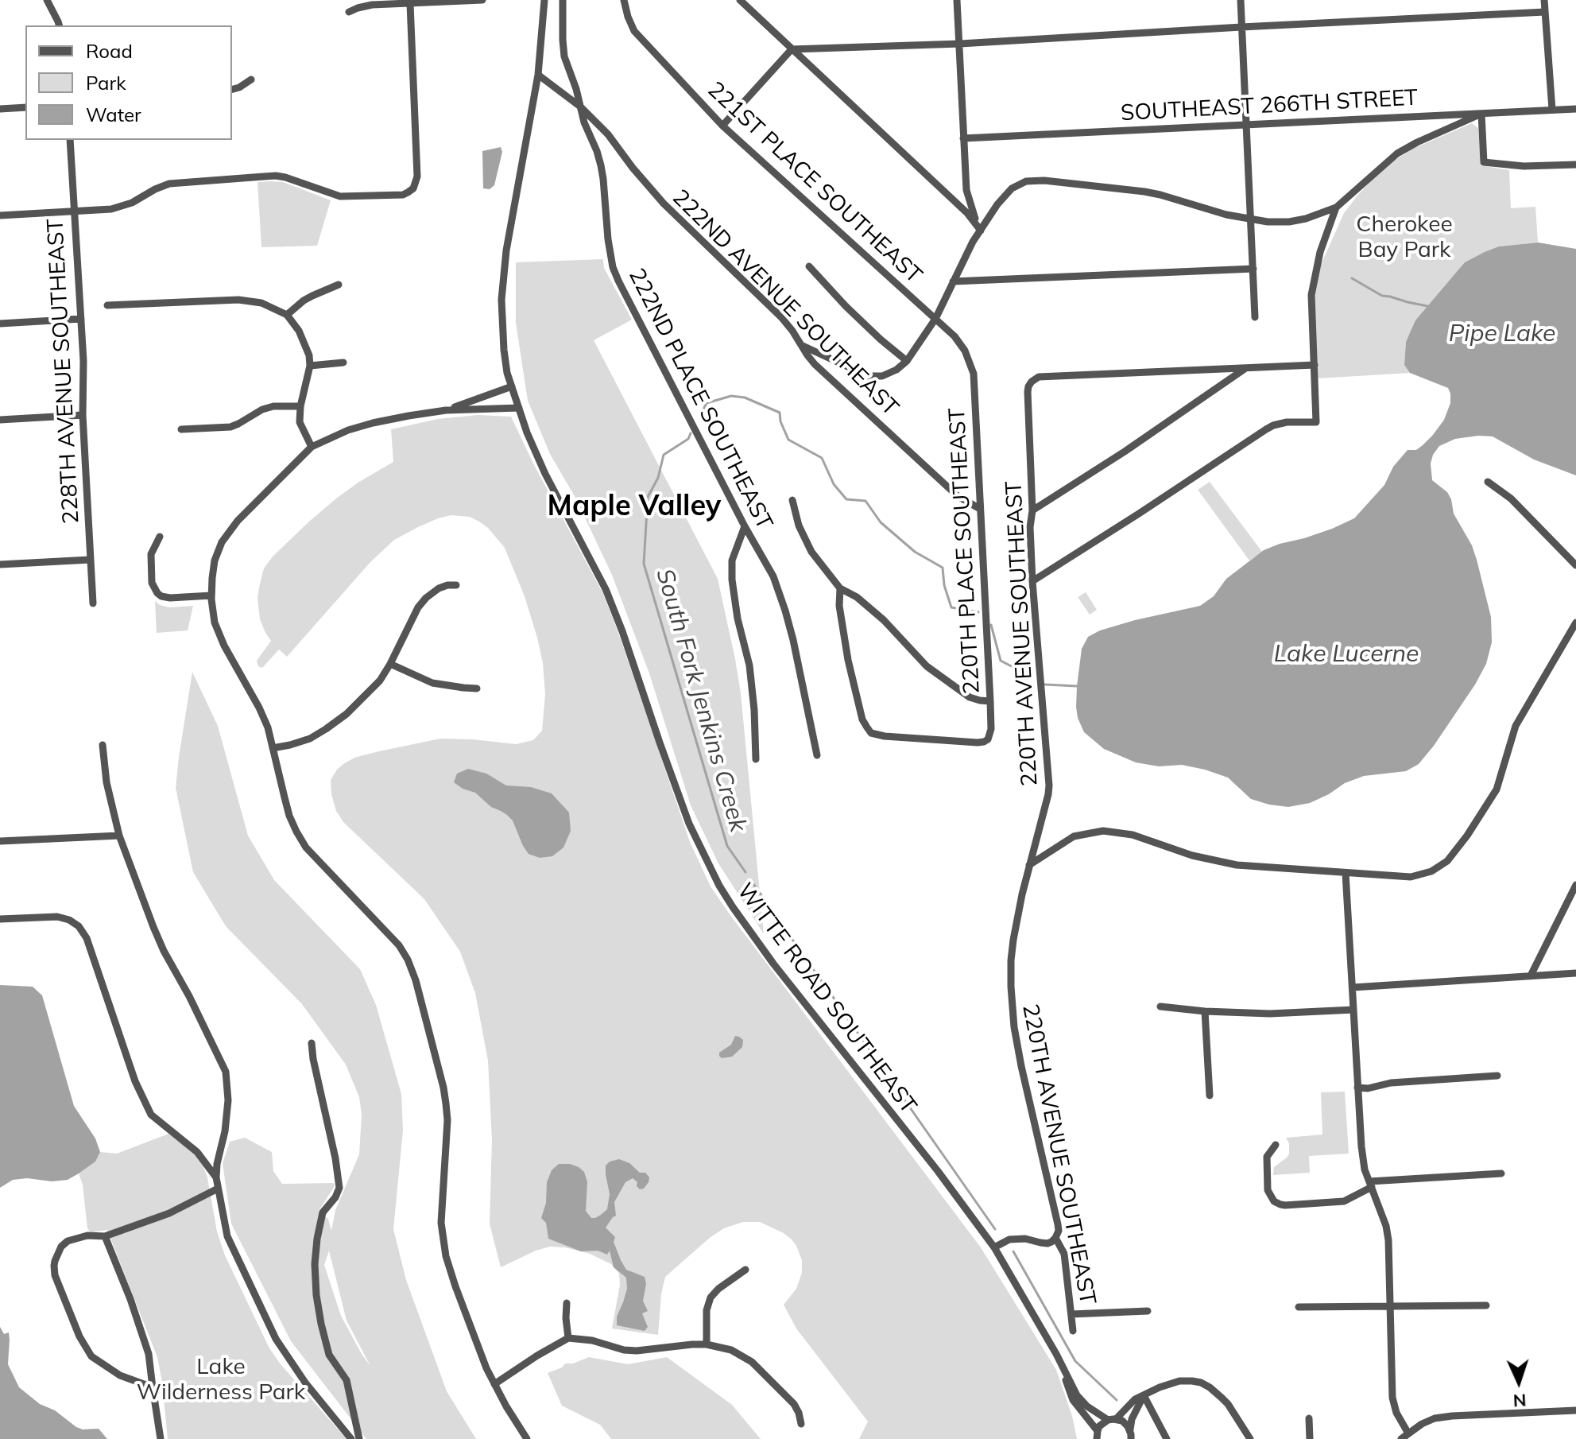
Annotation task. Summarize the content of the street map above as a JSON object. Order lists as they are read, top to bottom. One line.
{"streets":{"street":["SOUTHEAST 266TH STREET","221ST PLACE SOUTHEAST","222ND AVENUE SOUTHEAST","228TH AVENUE SOUTHEAST","222ND PLACE SOUTHEAST","220TH PLACE SOUTHEAST","220TH AVENUE SOUTHEAST","WITTE ROAD SOUTHEAST"]},"crossings":[["221ST PLACE SOUTHEAST","220TH PLACE SOUTHEAST"],["222ND AVENUE SOUTHEAST","222ND PLACE SOUTHEAST"],["222ND AVENUE SOUTHEAST","220TH PLACE SOUTHEAST"]],"districts":["Maple Valley"],"water":["Pipe Lake","Lake Lucerne","South Fork Jenkins Creek"],"parks":["Cherokee Bay Park","Lake Wilderness Park"],"legend":["Road","Park","Water"],"north":"bottom"}
